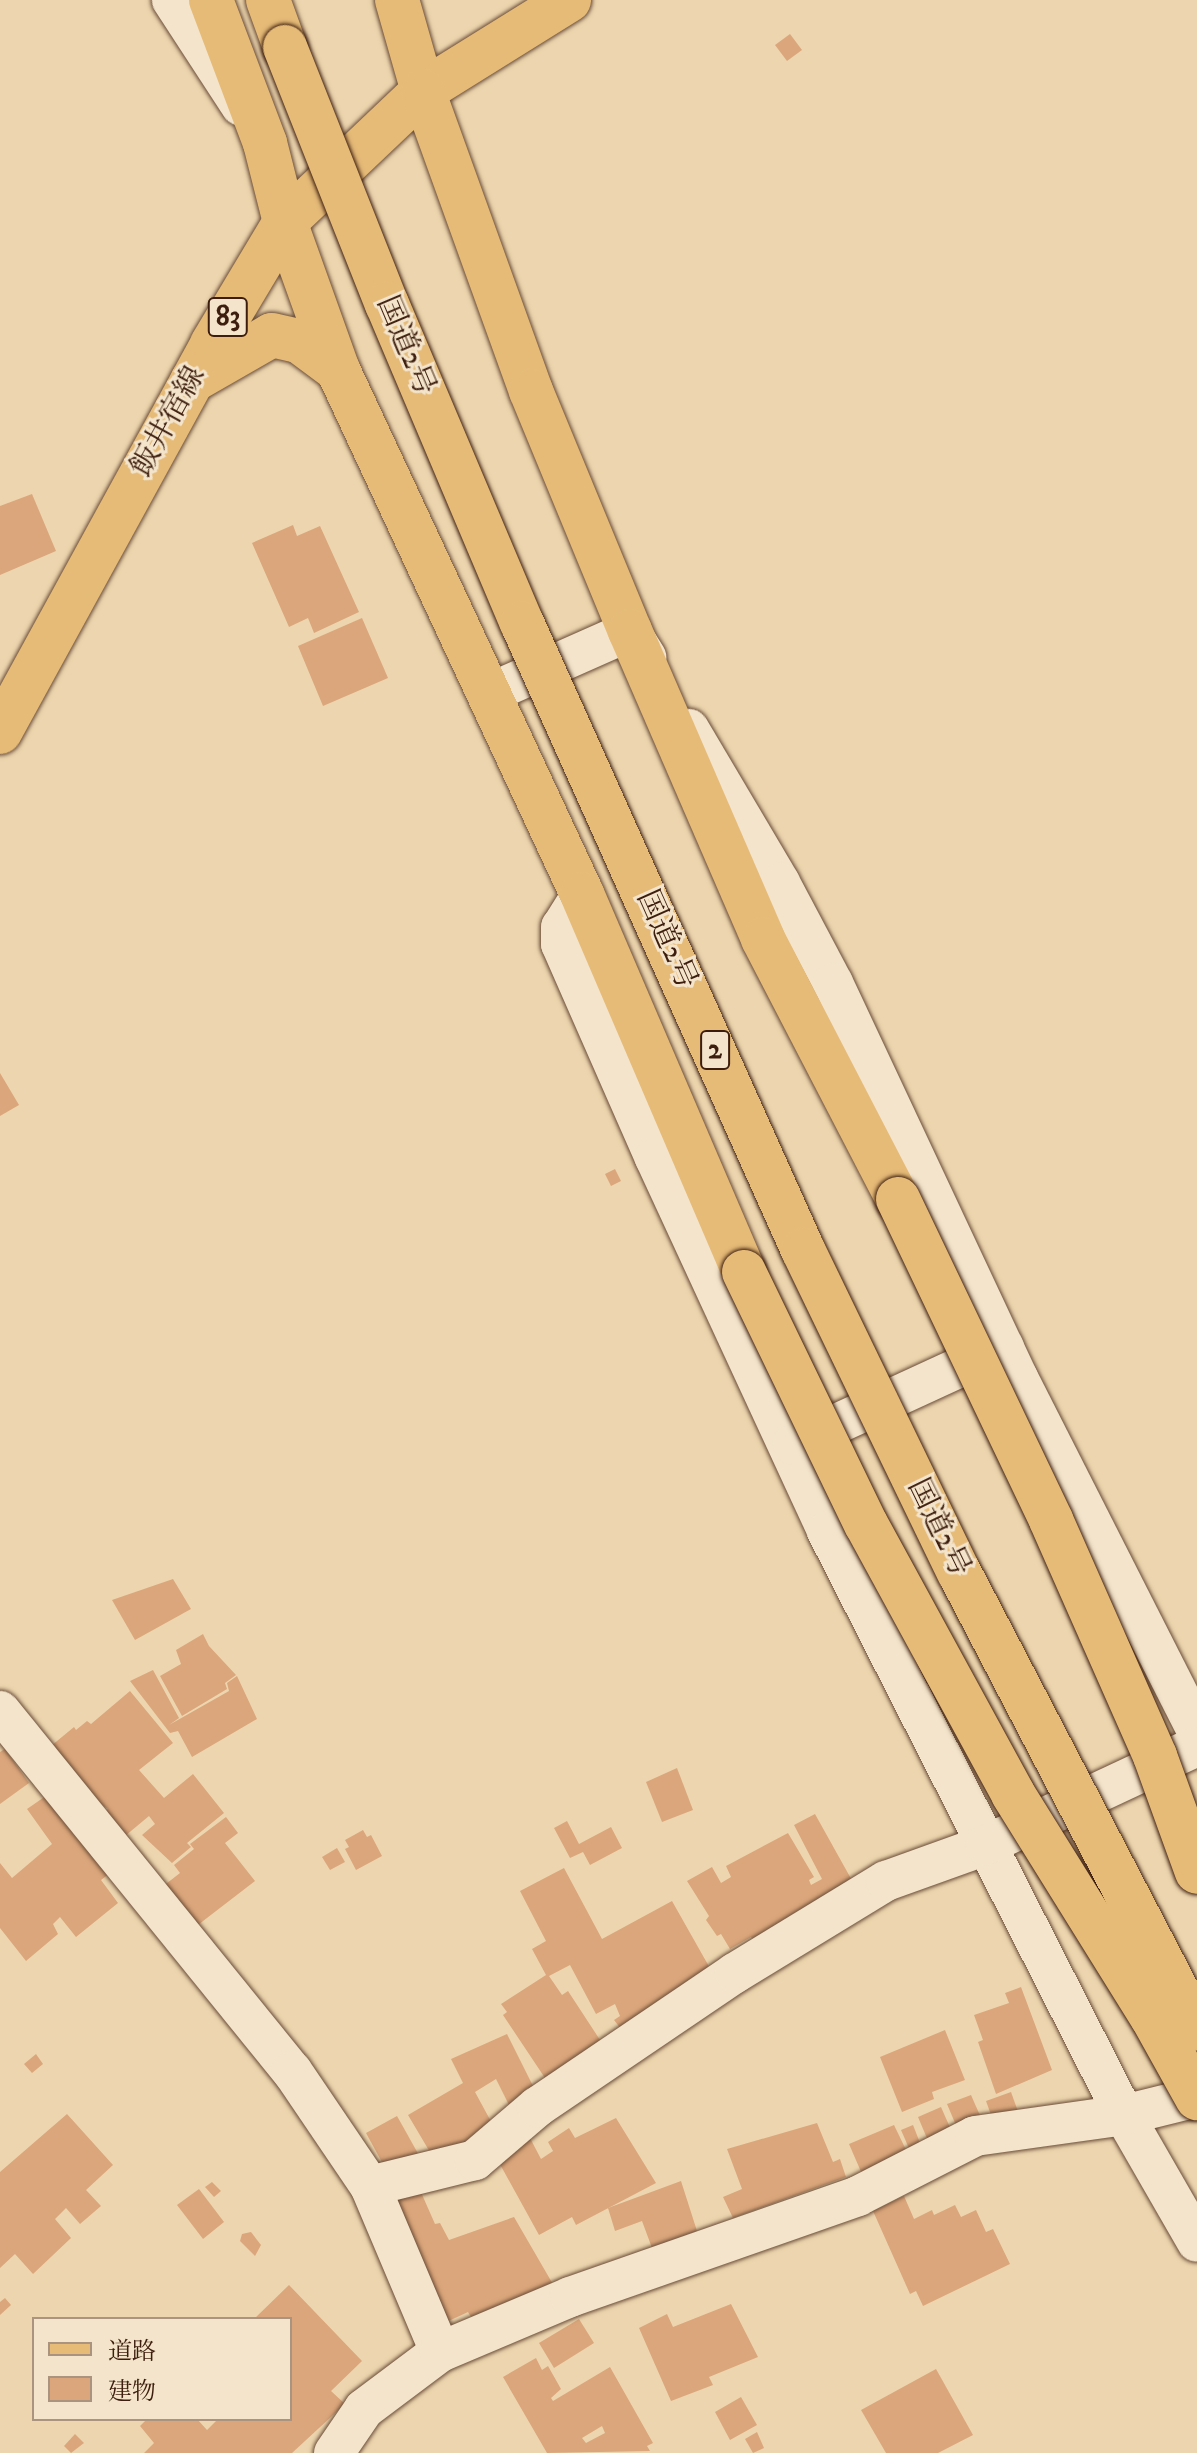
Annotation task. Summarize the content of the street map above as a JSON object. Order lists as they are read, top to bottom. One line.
{"streets":{"main road":["83","国道2号","飯井宿線","2"]},"legend":["道路","建物"]}
